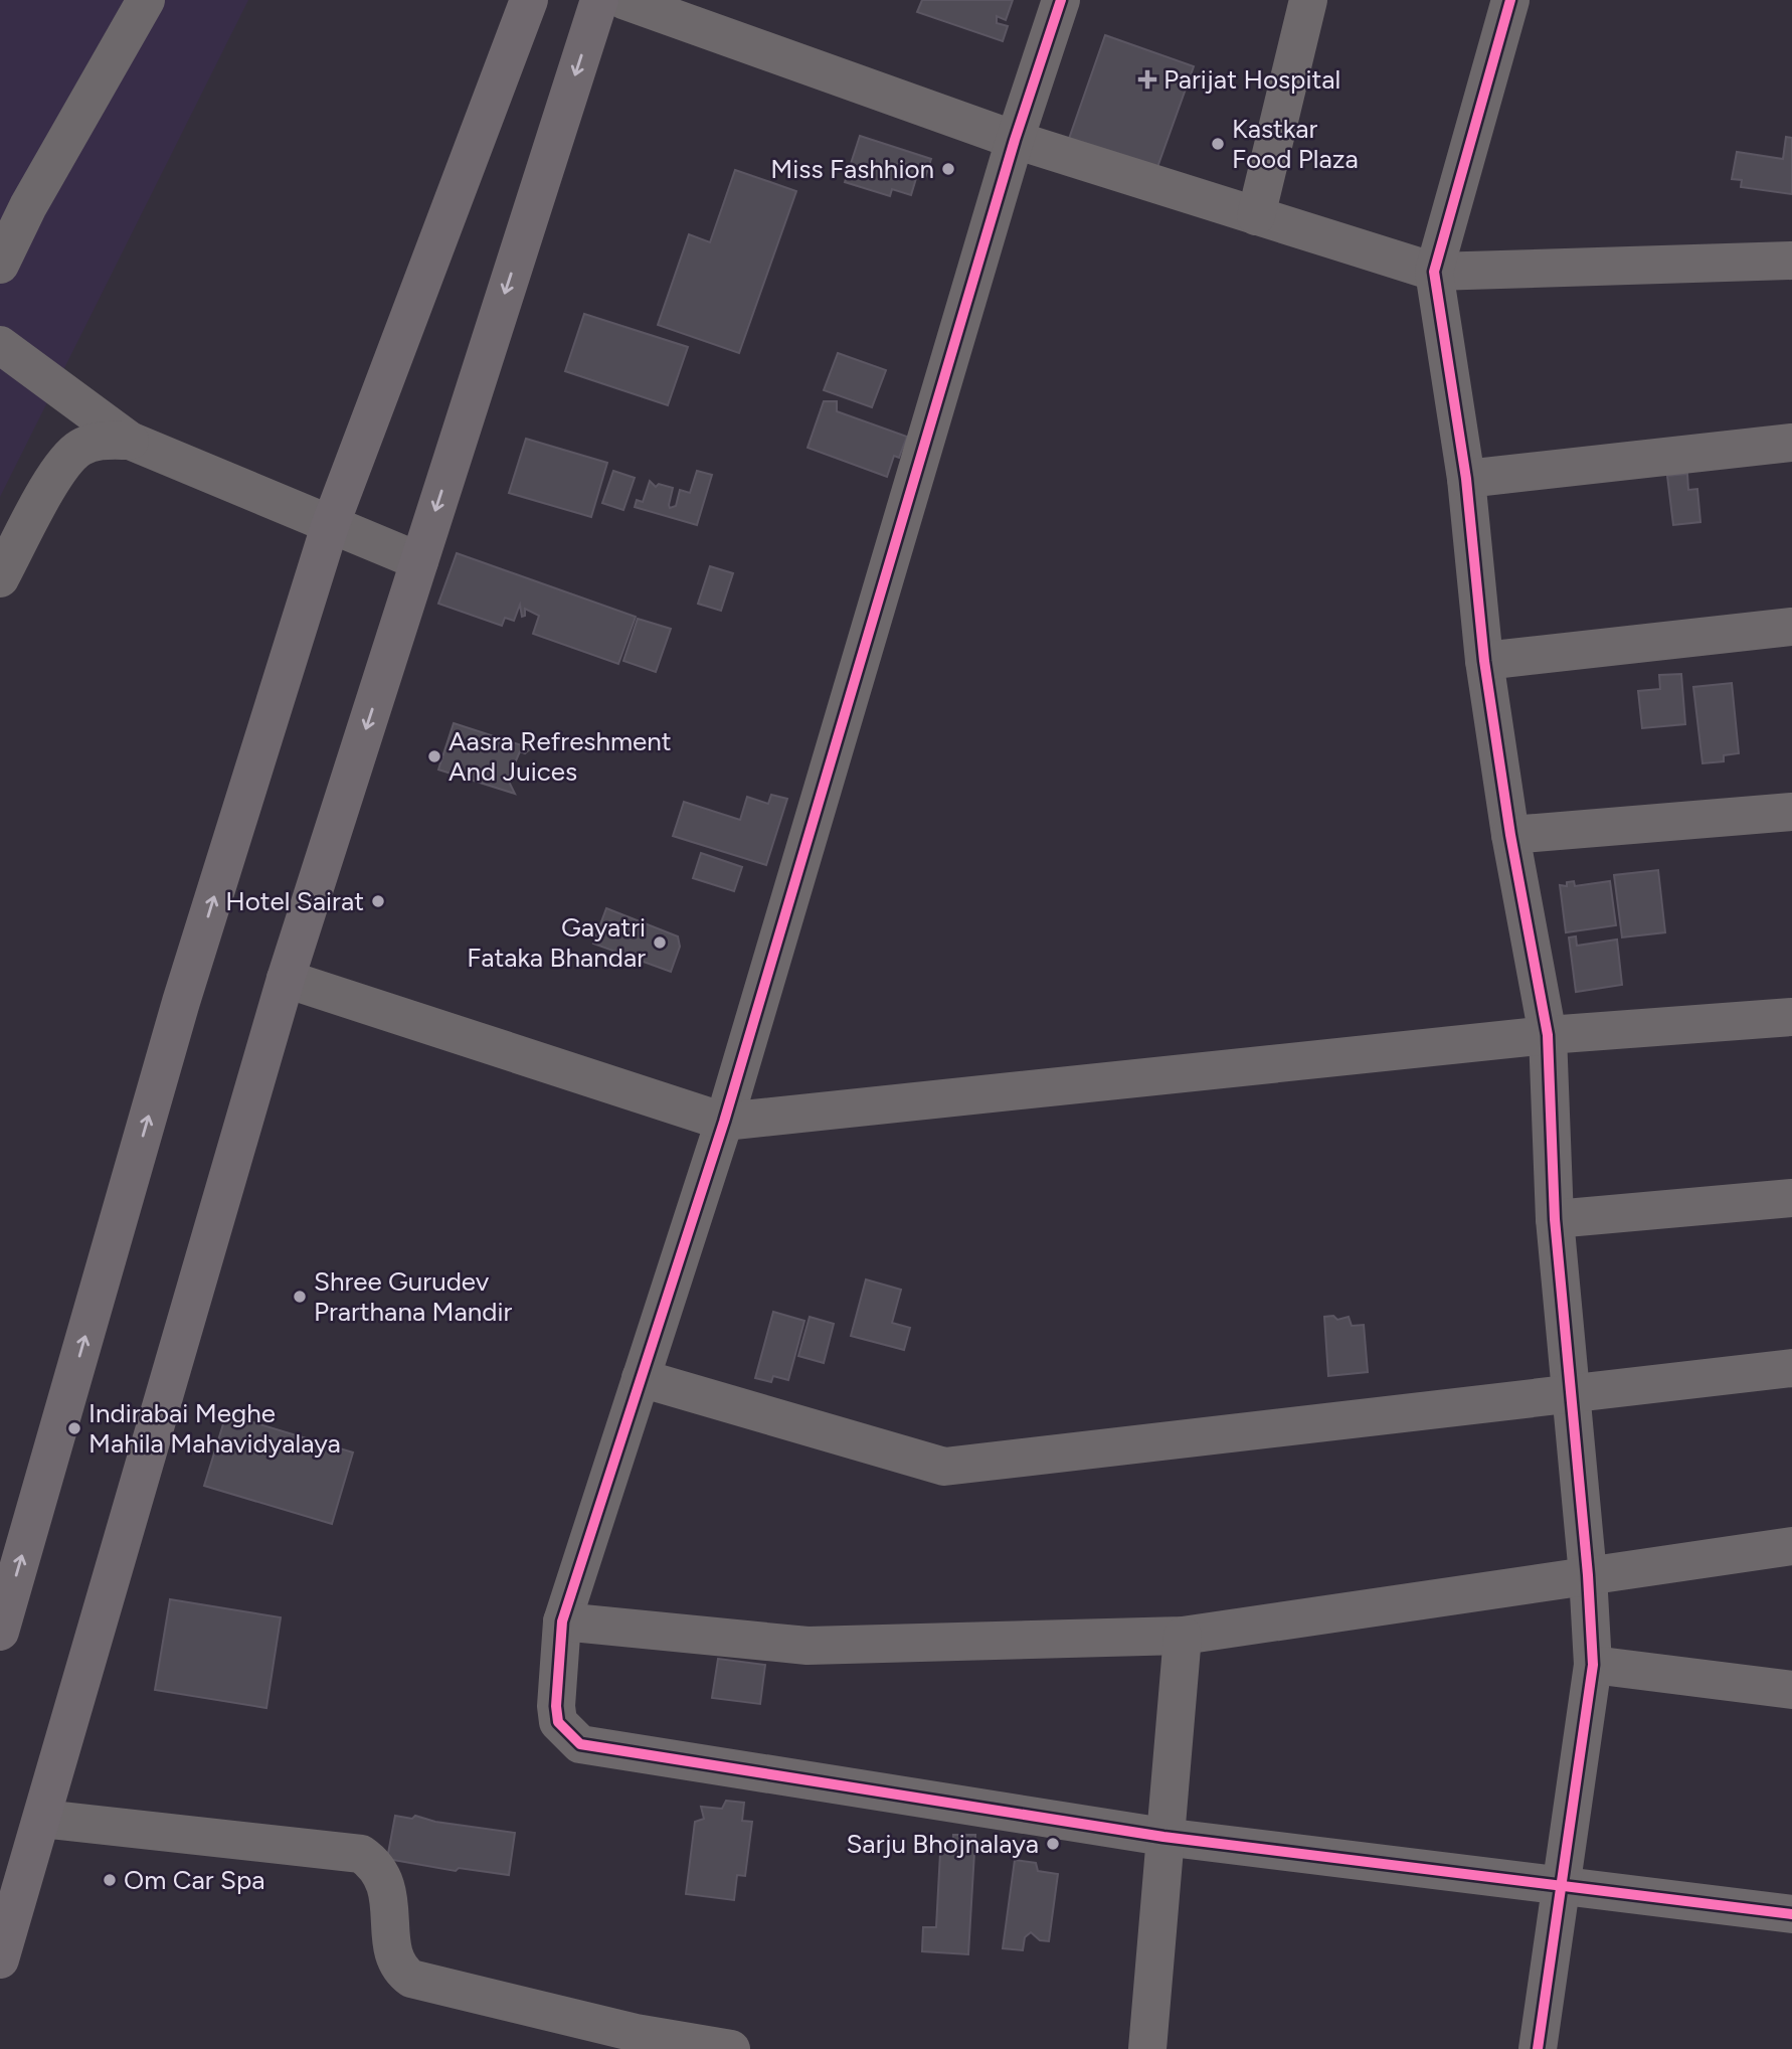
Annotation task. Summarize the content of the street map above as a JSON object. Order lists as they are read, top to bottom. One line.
{"places":{"health":["Parijat Hospital"],"other":["Kastkar Food Plaza","Miss Fashhion","Aasra Refreshment And Juices","Hotel Sairat","Gayatri Fataka Bhandar","Shree Gurudev Prarthana Mandir","Indirabai Meghe Mahila Mahavidyalaya","Sarju Bhojnalaya","Om Car Spa"]}}
